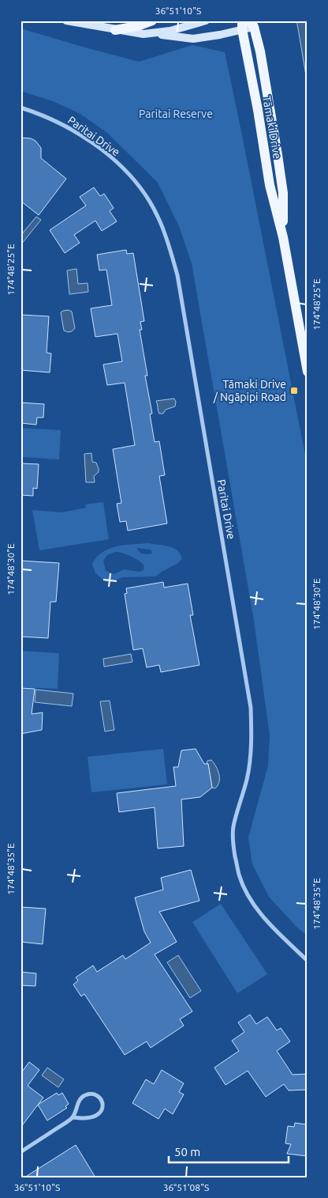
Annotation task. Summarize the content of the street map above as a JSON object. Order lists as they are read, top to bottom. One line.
{"streets":{"main road":["Tāmaki Drive"],"street":["Paritai Drive"]},"parks":["Paritai Reserve"],"places":{"transit":["Tāmaki Drive / Ngāpipi Road"]},"scale_bar":"50 m","coordinates":["36°51'10\"S","174°48'25\"E","174°48'30\"E","174°48'35\"E","36°51'08\"S"]}
